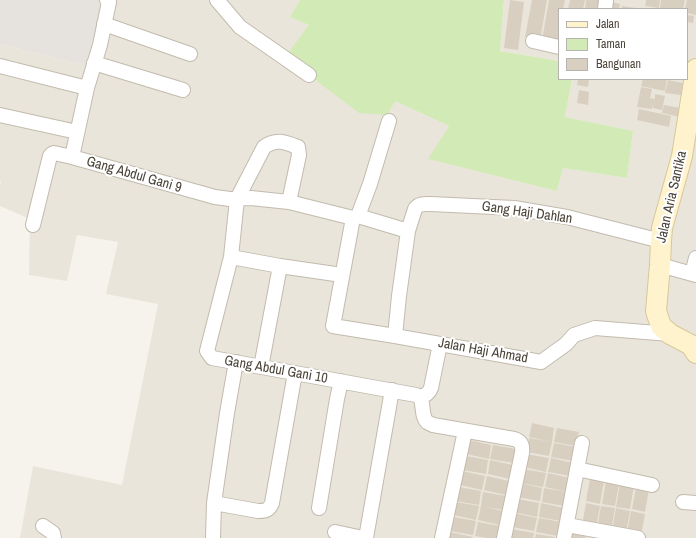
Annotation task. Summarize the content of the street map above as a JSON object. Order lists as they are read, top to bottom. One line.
{"streets":{"street":["Gang Abdul Gani 9","Jalan Aria Santika","Gang Haji Dahlan","Jalan Haji Ahmad","Gang Abdul Gani 10"]},"crossings":[["Gang Abdul Gani 9","Gang Haji Dahlan"],["Gang Abdul Gani 9","Gang Abdul Gani 10"],["Jalan Aria Santika","Gang Haji Dahlan"],["Jalan Aria Santika","Jalan Haji Ahmad"]],"legend":["Jalan","Taman","Bangunan"]}
